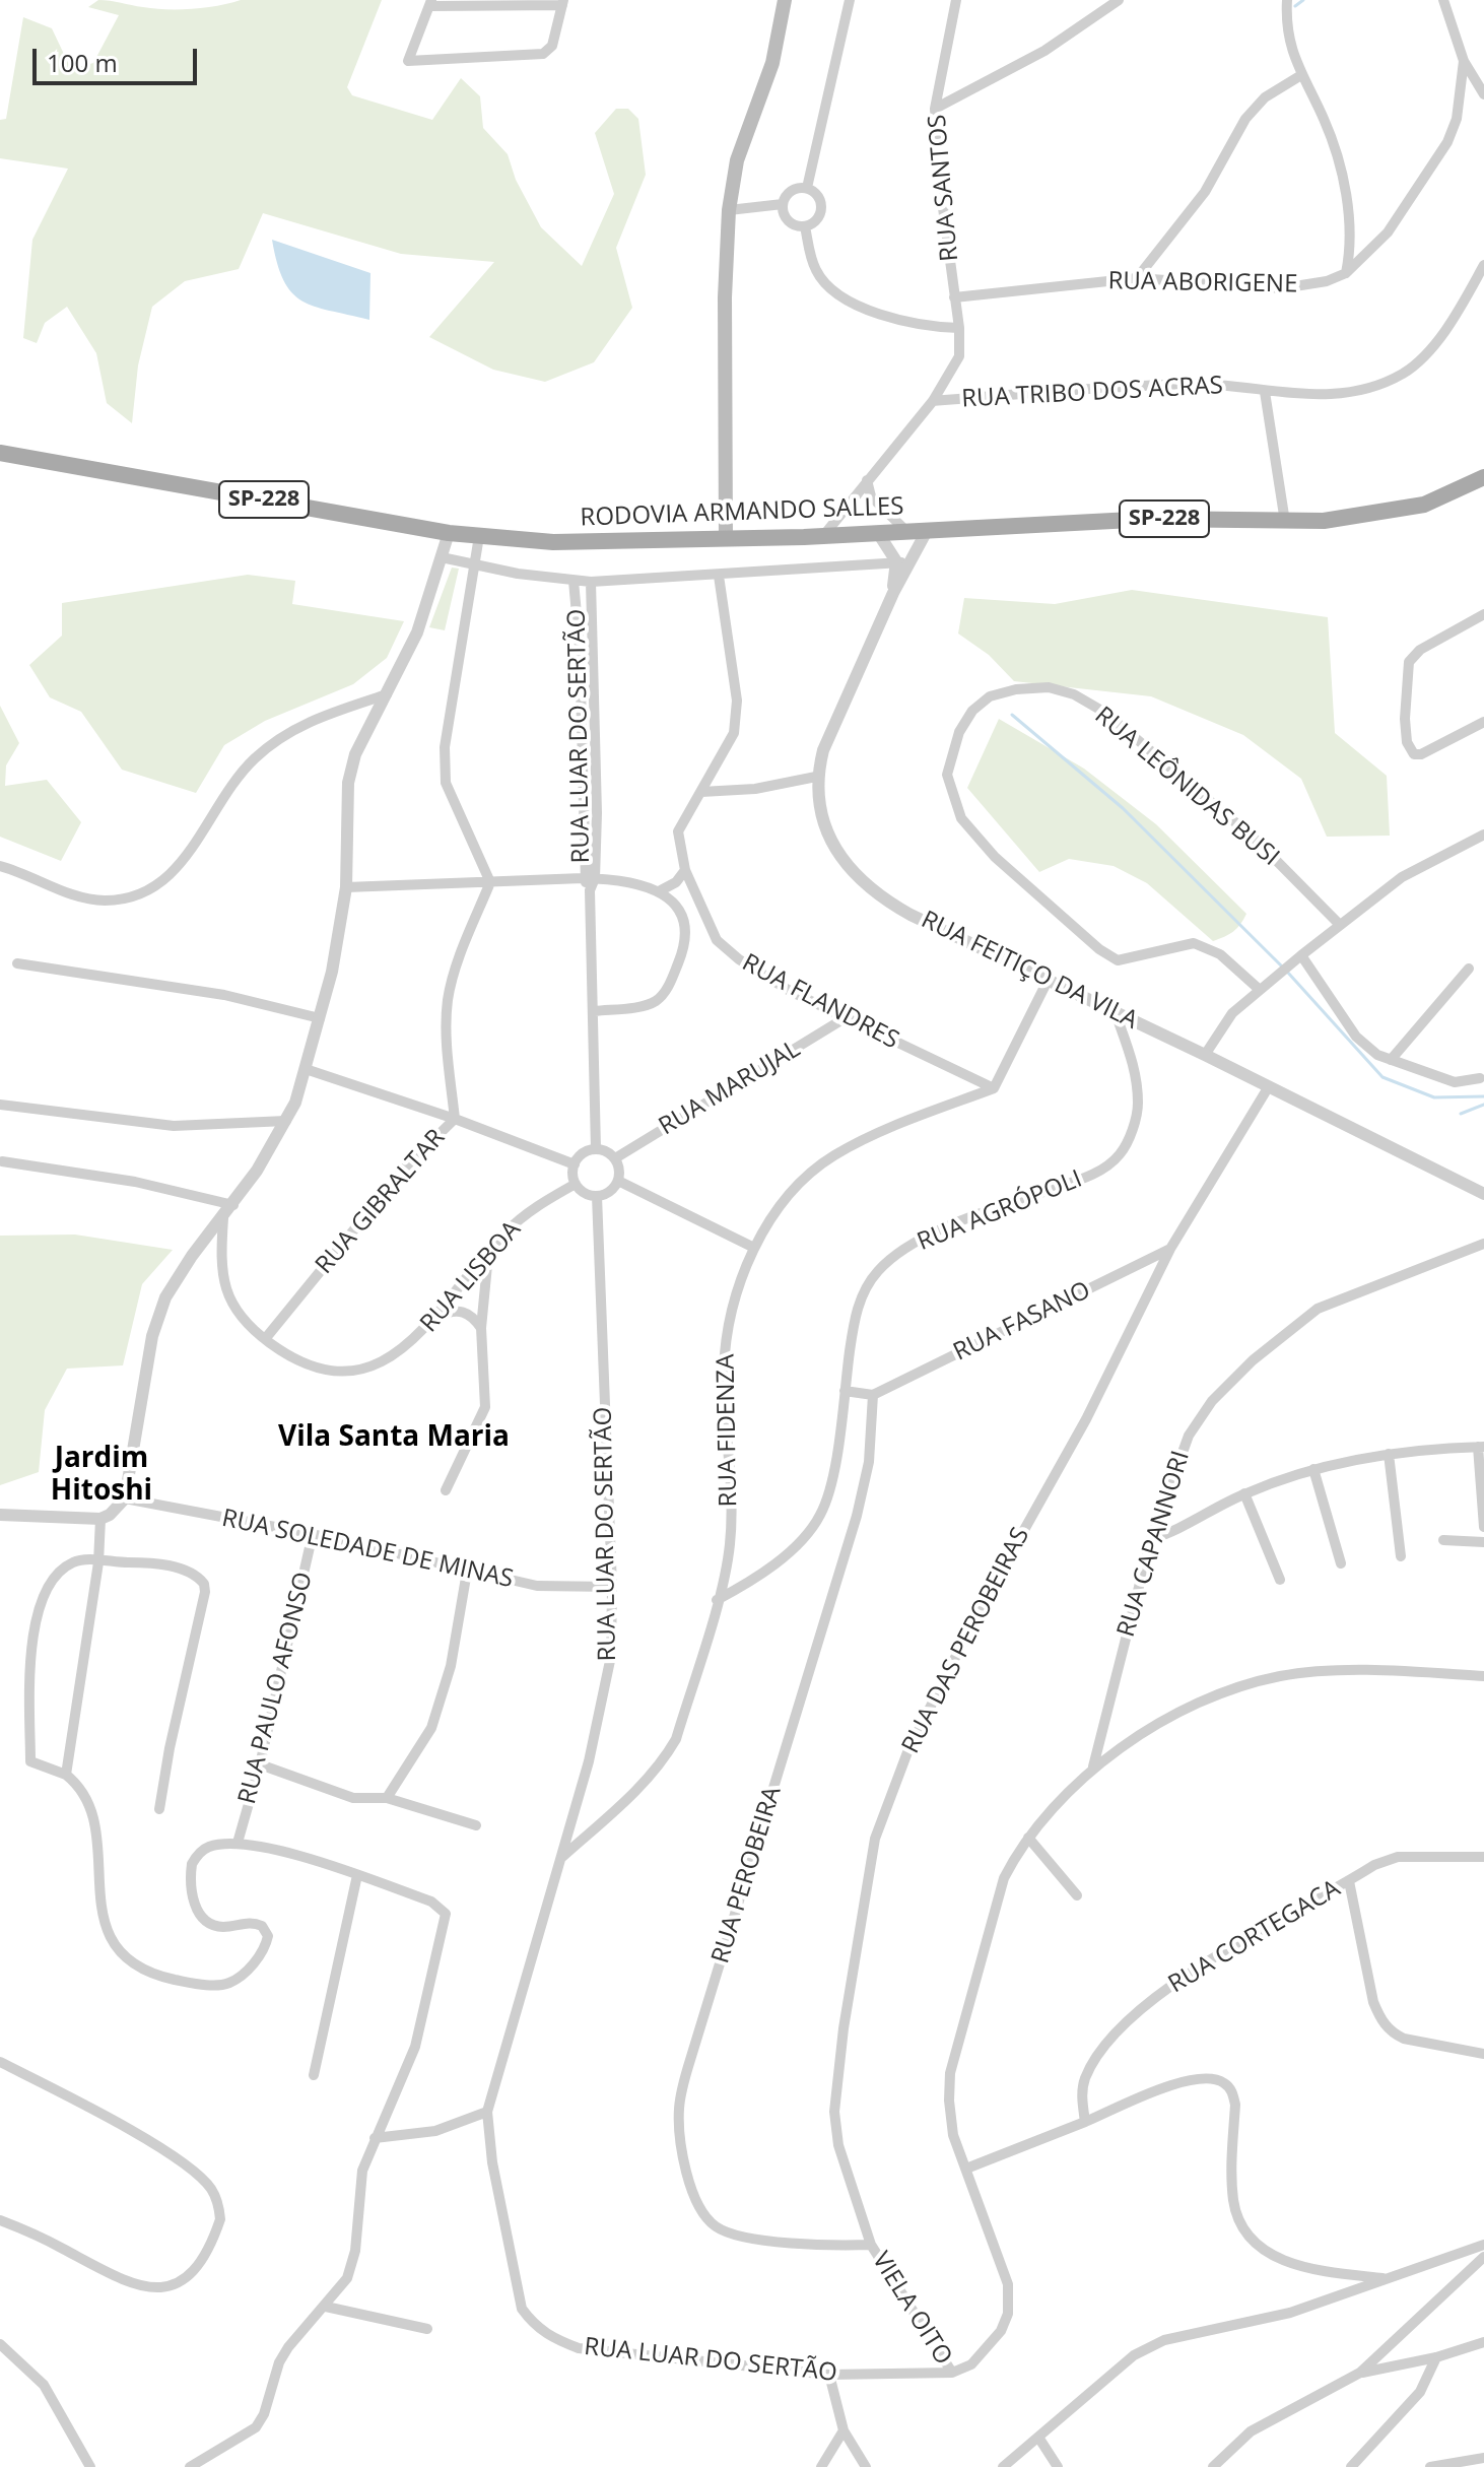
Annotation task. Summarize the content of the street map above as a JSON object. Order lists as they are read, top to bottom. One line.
{"streets":{"main road":["SP-228","RODOVIA ARMANDO SALLES"],"street":["RUA SANTOS","RUA ABORIGENE","RUA TRIBO DOS ACRAS","RUA LUAR DO SERTÃO","RUA LEÔNIDAS BUSI","RUA FEITIÇO DA VILA","RUA FLANDRES","RUA MARUJAL","RUA GIBRALTAR","RUA AGRÓPOLI","RUA LISBOA","RUA FASANO","RUA FIDENZA","RUA CAPANNORI","RUA SOLEDADE DE MINAS","RUA DAS PEROBEIRAS","RUA PAULO AFONSO","RUA PEROBEIRA","RUA CORTEGACA","VIELA OITO"]},"crossings":[["RUA SANTOS","RUA ABORIGENE"],["RUA SANTOS","RUA TRIBO DOS ACRAS"],["RUA SANTOS","RODOVIA ARMANDO SALLES"],["RODOVIA ARMANDO SALLES","RUA FEITIÇO DA VILA"],["RUA LUAR DO SERTÃO","RUA MARUJAL"],["RUA LUAR DO SERTÃO","RUA LISBOA"],["RUA LUAR DO SERTÃO","RUA FIDENZA"],["RUA LUAR DO SERTÃO","RUA SOLEDADE DE MINAS"],["RUA LUAR DO SERTÃO","VIELA OITO"],["RUA FEITIÇO DA VILA","RUA AGRÓPOLI"],["RUA FEITIÇO DA VILA","RUA DAS PEROBEIRAS"],["RUA FLANDRES","RUA MARUJAL"],["RUA FLANDRES","RUA FIDENZA"],["RUA MARUJAL","RUA LISBOA"],["RUA GIBRALTAR","RUA LISBOA"],["RUA AGRÓPOLI","RUA FIDENZA"],["RUA FASANO","RUA DAS PEROBEIRAS"],["RUA FASANO","RUA PEROBEIRA"],["RUA SOLEDADE DE MINAS","RUA PAULO AFONSO"],["RUA DAS PEROBEIRAS","RUA PEROBEIRA"],["RUA DAS PEROBEIRAS","VIELA OITO"],["RUA PEROBEIRA","VIELA OITO"]],"districts":["Vila Santa Maria","Jardim Hitoshi"],"scale_bar":"100 m"}
